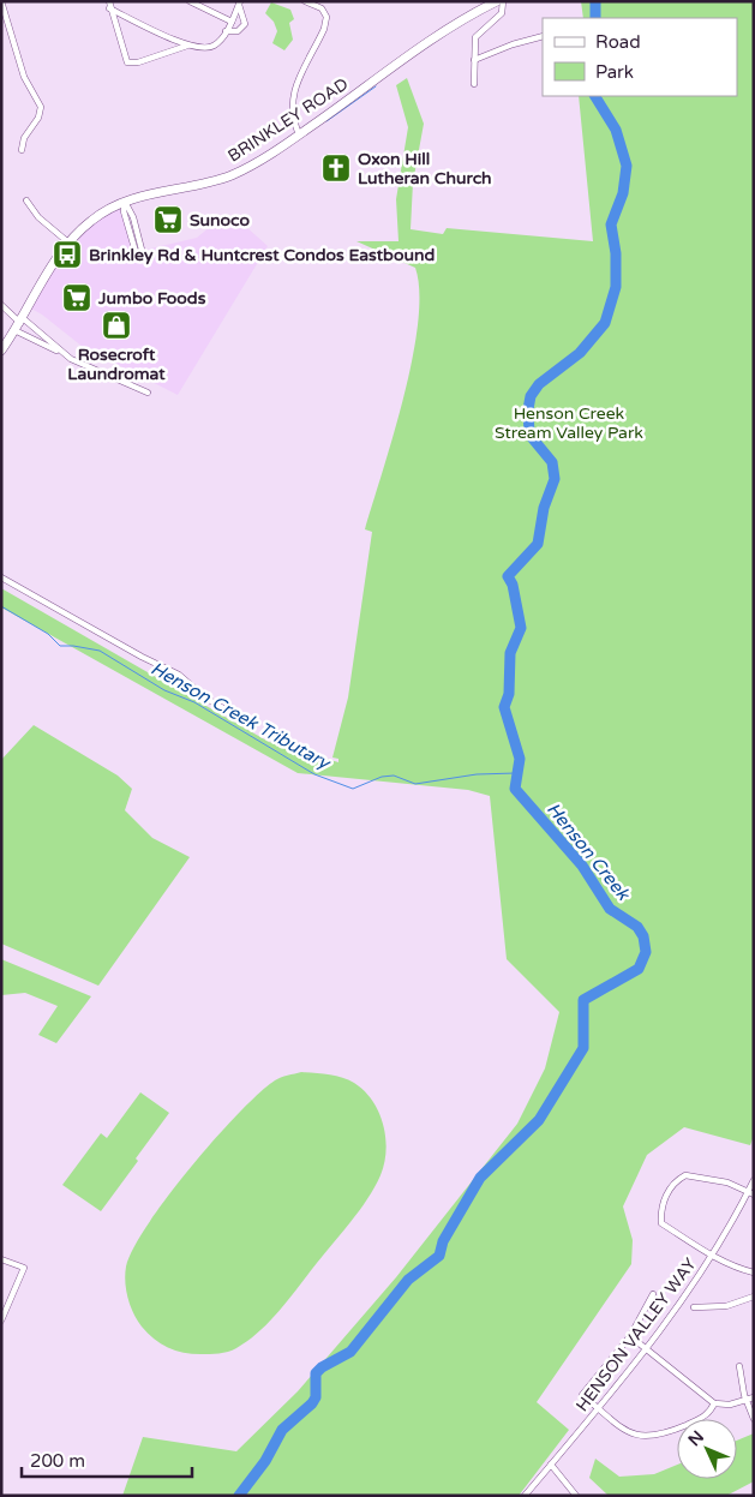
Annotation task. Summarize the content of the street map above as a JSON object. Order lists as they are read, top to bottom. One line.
{"streets":{"main road":["BRINKLEY ROAD"],"street":["HENSON VALLEY WAY"]},"water":["Henson Creek Tributary","Henson Creek"],"parks":["Henson Creek Stream Valley Park"],"places":{"church":["Oxon Hill Lutheran Church"],"supermarket":["Sunoco","Jumbo Foods"],"bus stop":["Brinkley Rd & Huntcrest Condos Eastbound"],"shop":["Rosecroft Laundromat"]},"legend":["Road","Park"],"scale_bar":"200 m","north":"top left"}
